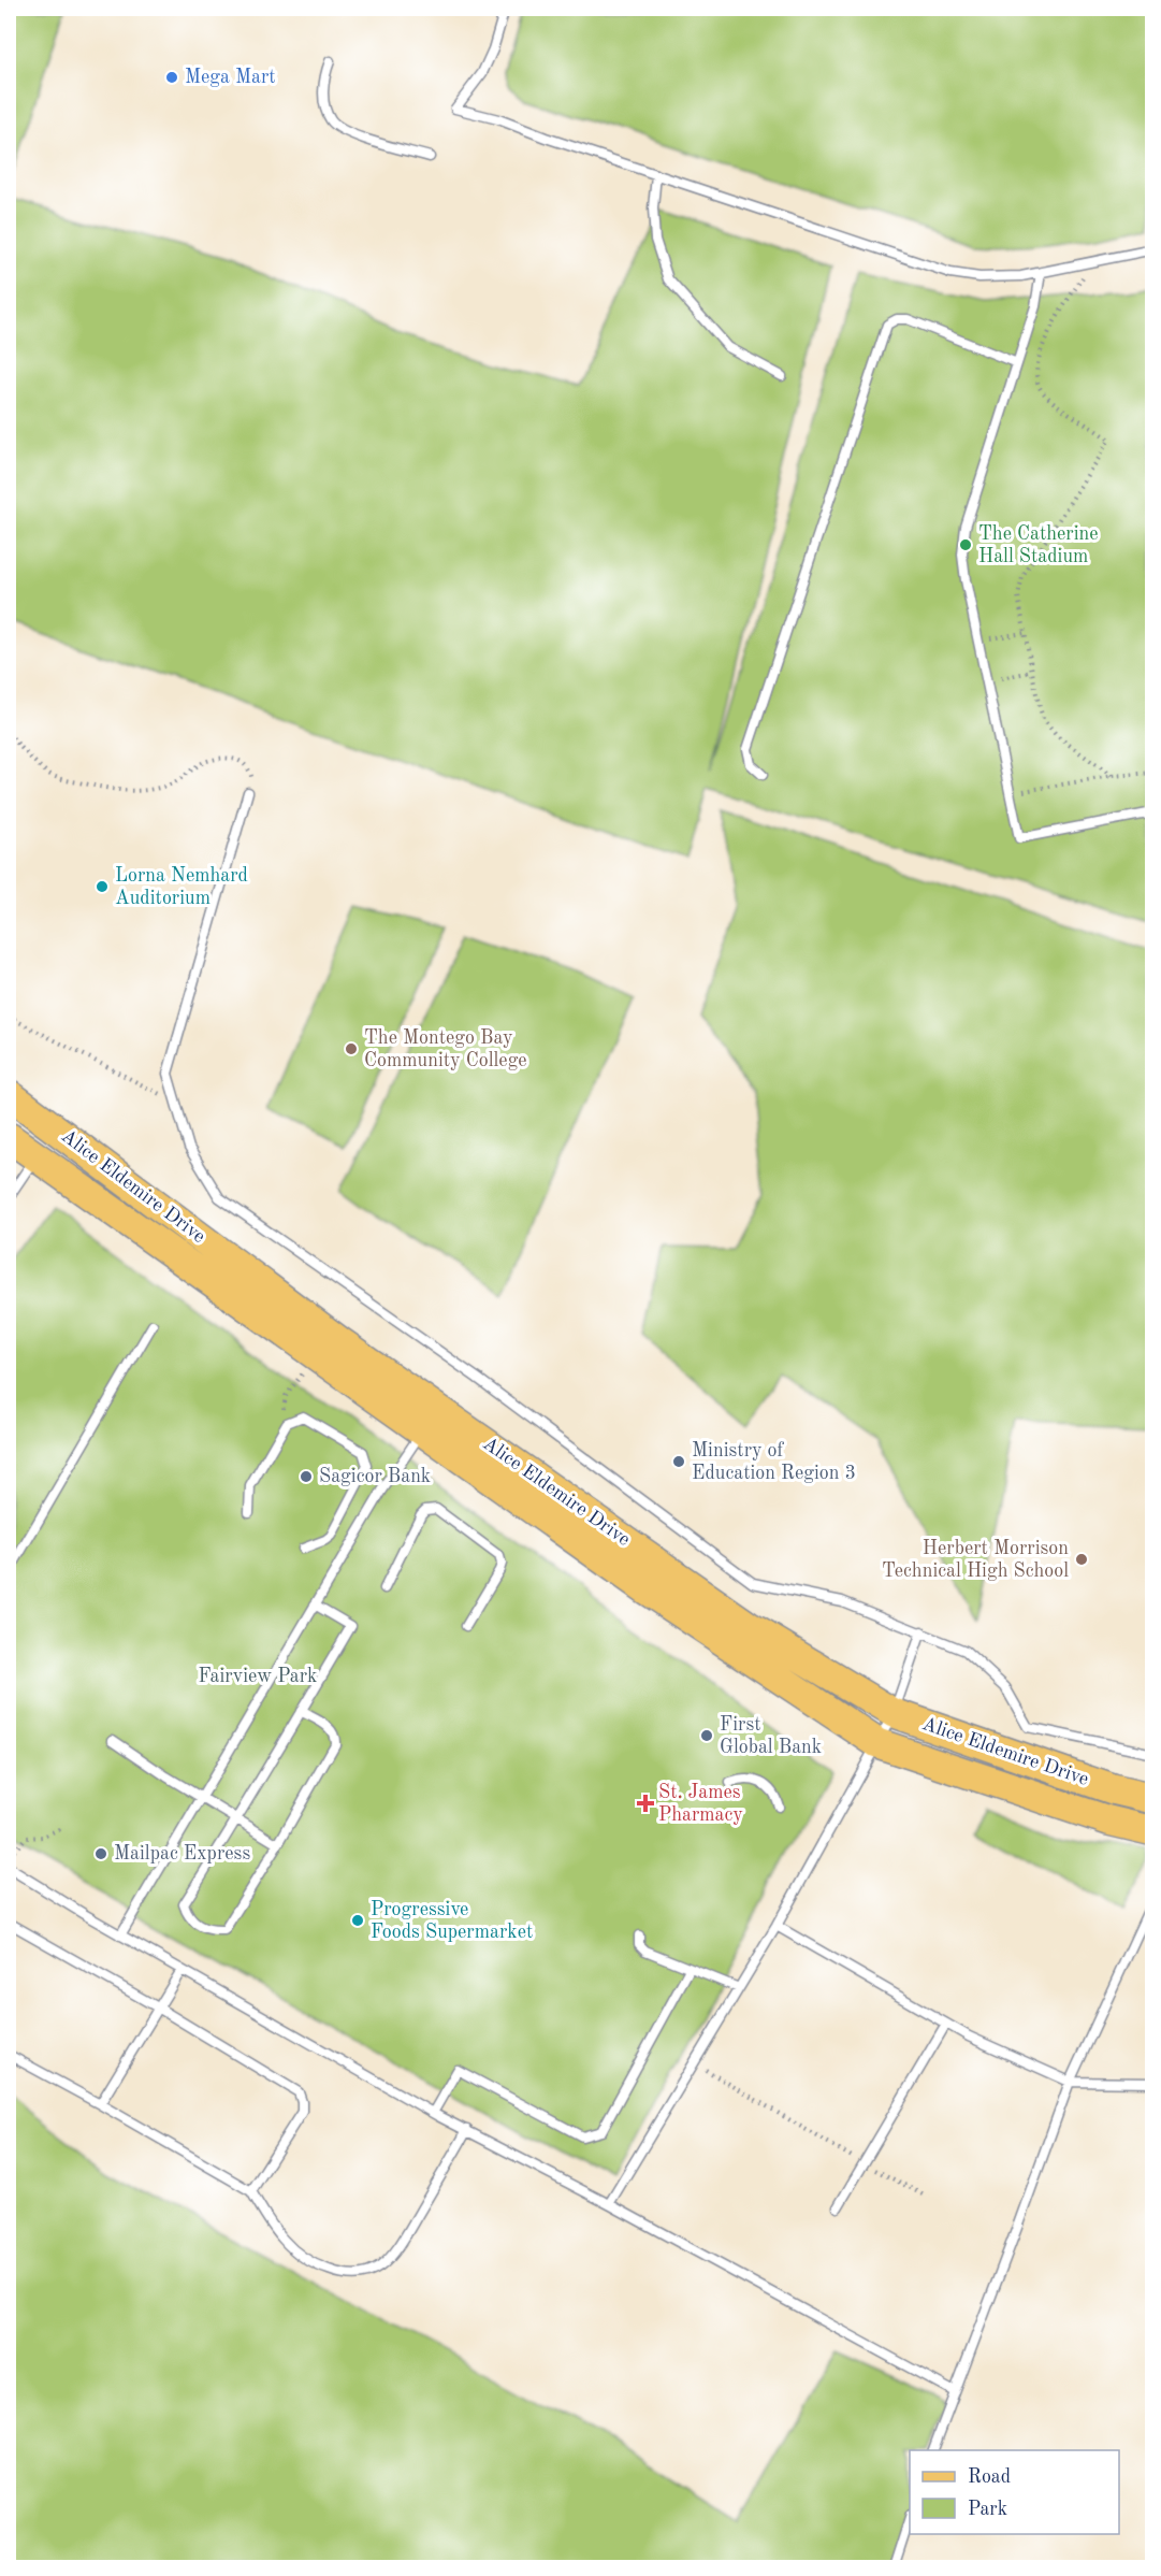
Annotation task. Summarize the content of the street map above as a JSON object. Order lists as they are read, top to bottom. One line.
{"streets":{"main road":["Alice Eldemire Drive"]},"parks":["Fairview Park"],"places":{"other":["Mega Mart","The Catherine Hall Stadium","Lorna Nemhard Auditorium","The Montego Bay Community College","Ministry of Education Region 3","Sagicor Bank","Herbert Morrison Technical High School","First Global Bank","Mailpac Express","Progressive Foods Supermarket"],"health":["St. James Pharmacy"]},"legend":["Road","Park"]}
